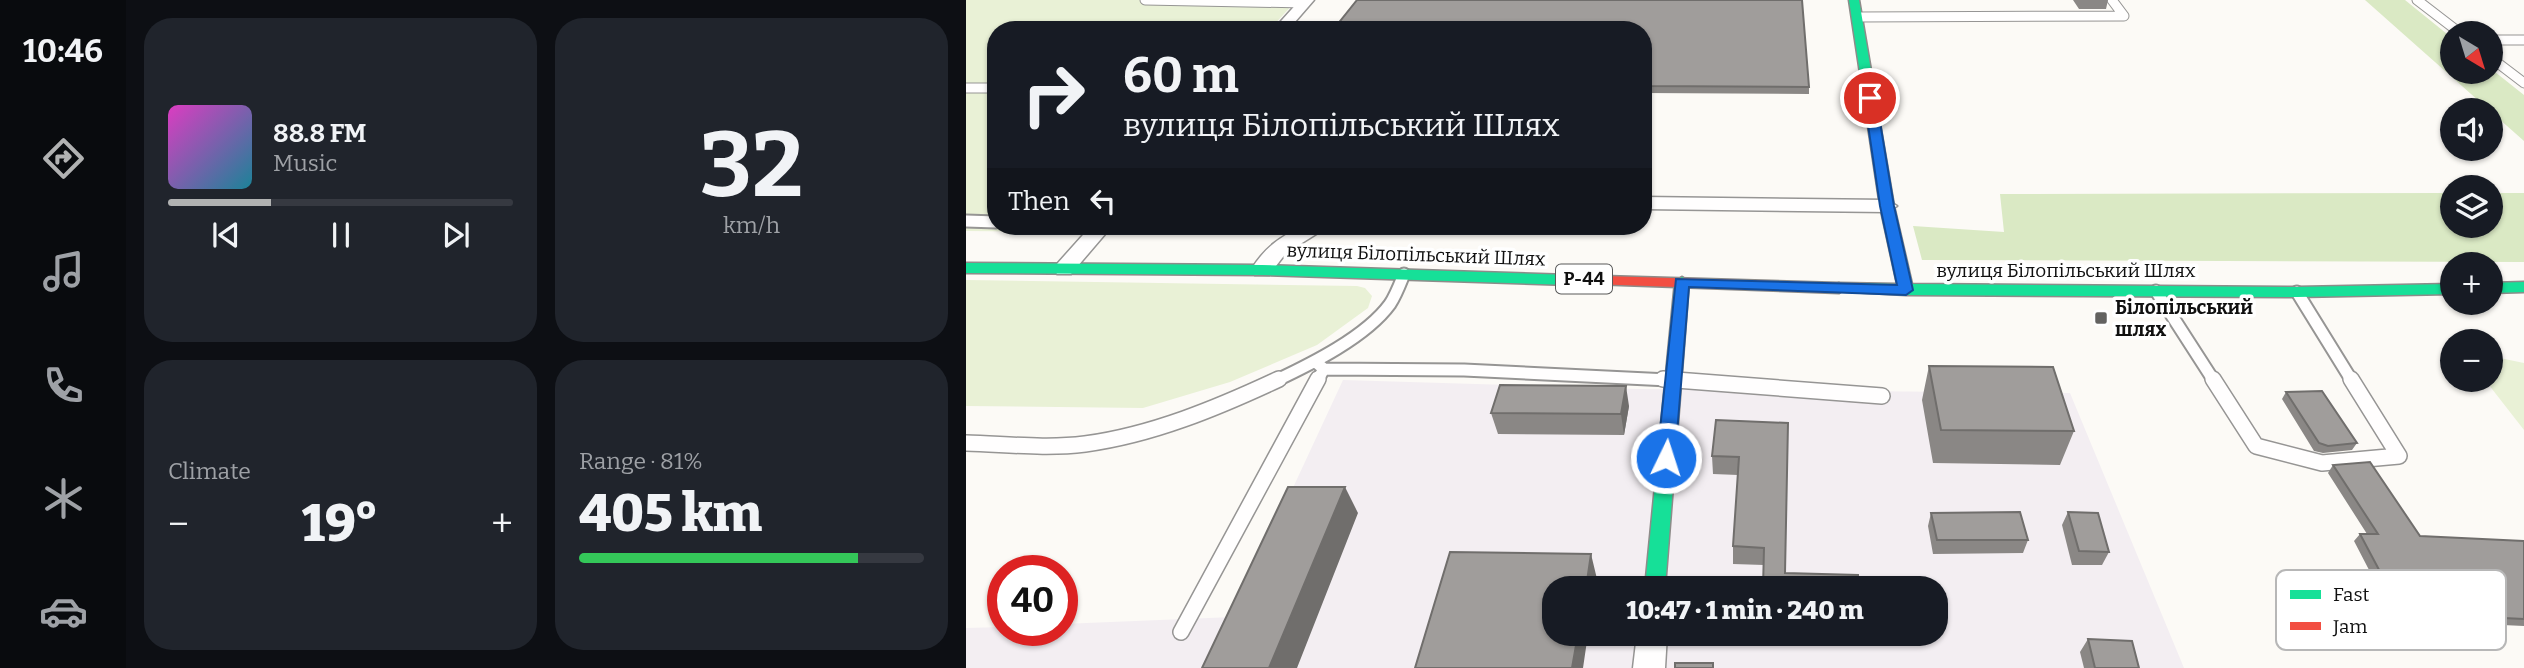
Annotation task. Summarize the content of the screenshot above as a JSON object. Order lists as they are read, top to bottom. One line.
{"streets":{"main road":["вулиця Білопільський Шлях","Р-44"]},"places":{"transit":["Білопільський шлях"]},"legend":["Fast","Jam"],"north":"bottom right","page":{"tabs":"10:46","tile":[["32","km/h"],"Climate",["Range · 81%","405 km"]],"map_buttons":["+","−"],"turn":["60 m","вулиця Білопільський Шлях"],"song":["88.8 FM","Music"],"then":"Then","heat":["−","19°","+"],"limit":"40","trip":"10:47 · 1 min · 240 m"}}
